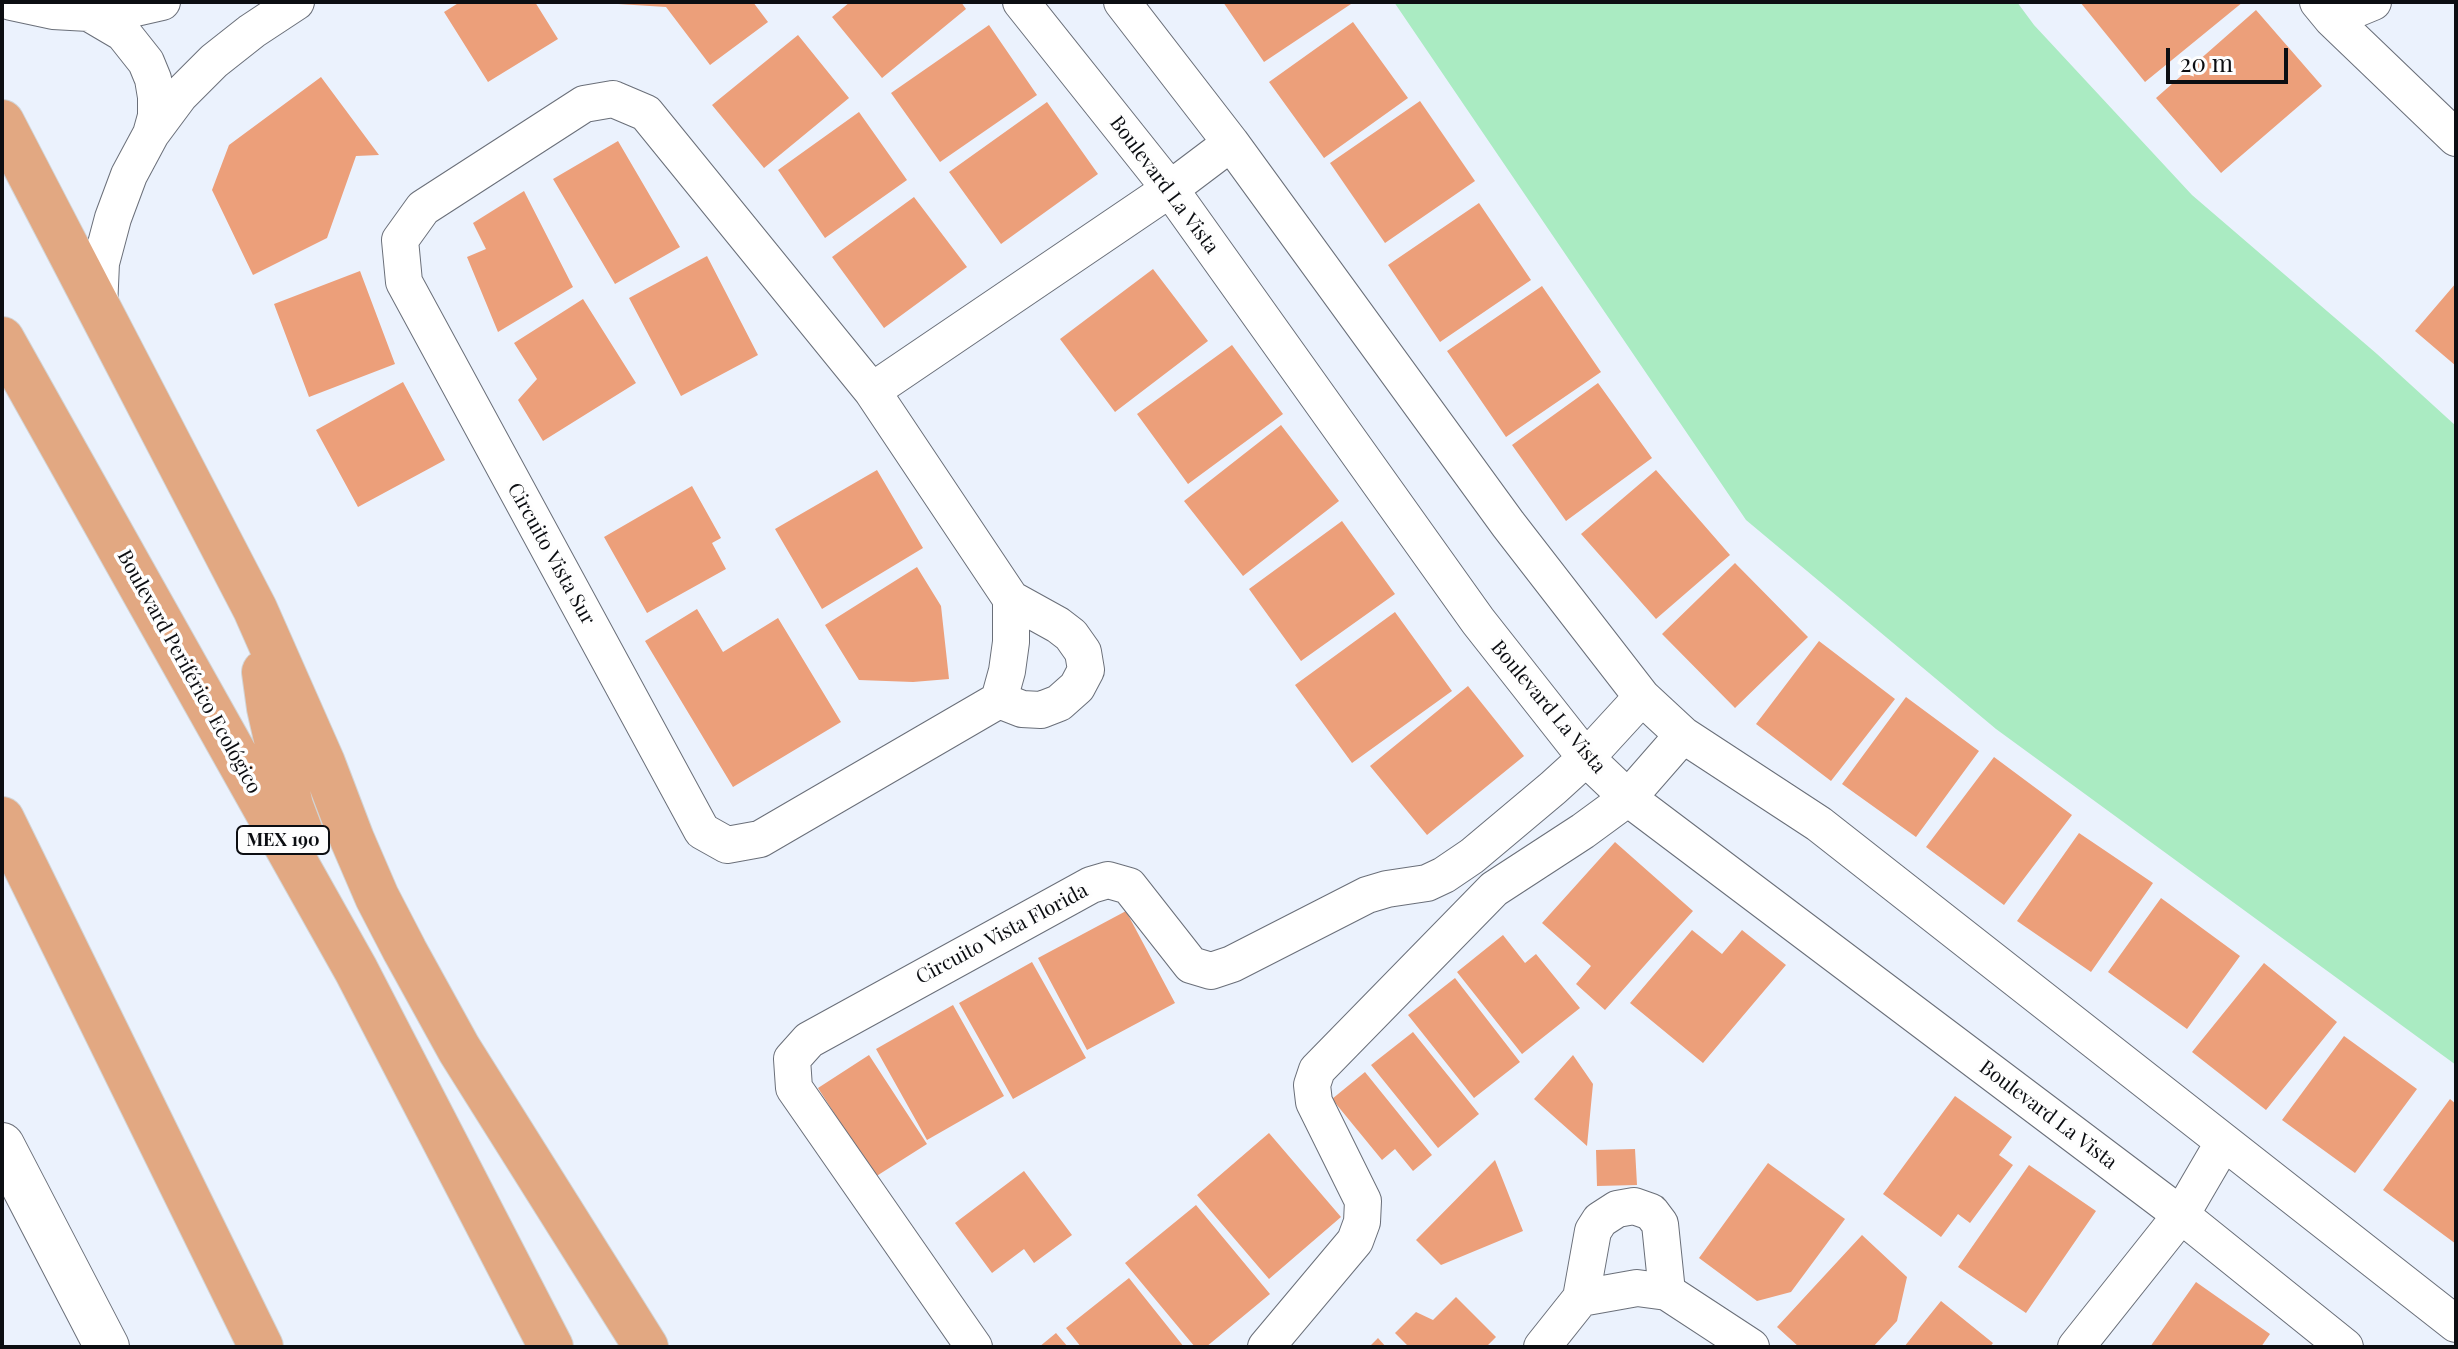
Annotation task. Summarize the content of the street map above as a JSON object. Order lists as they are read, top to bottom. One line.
{"streets":{"highway":["Boulevard Periférico Ecológico","MEX 190"],"street":["Boulevard La Vista","Circuito Vista Sur","Circuito Vista Florida"]},"crossings":[["Boulevard La Vista","Circuito Vista Florida"]],"scale_bar":"20 m"}
